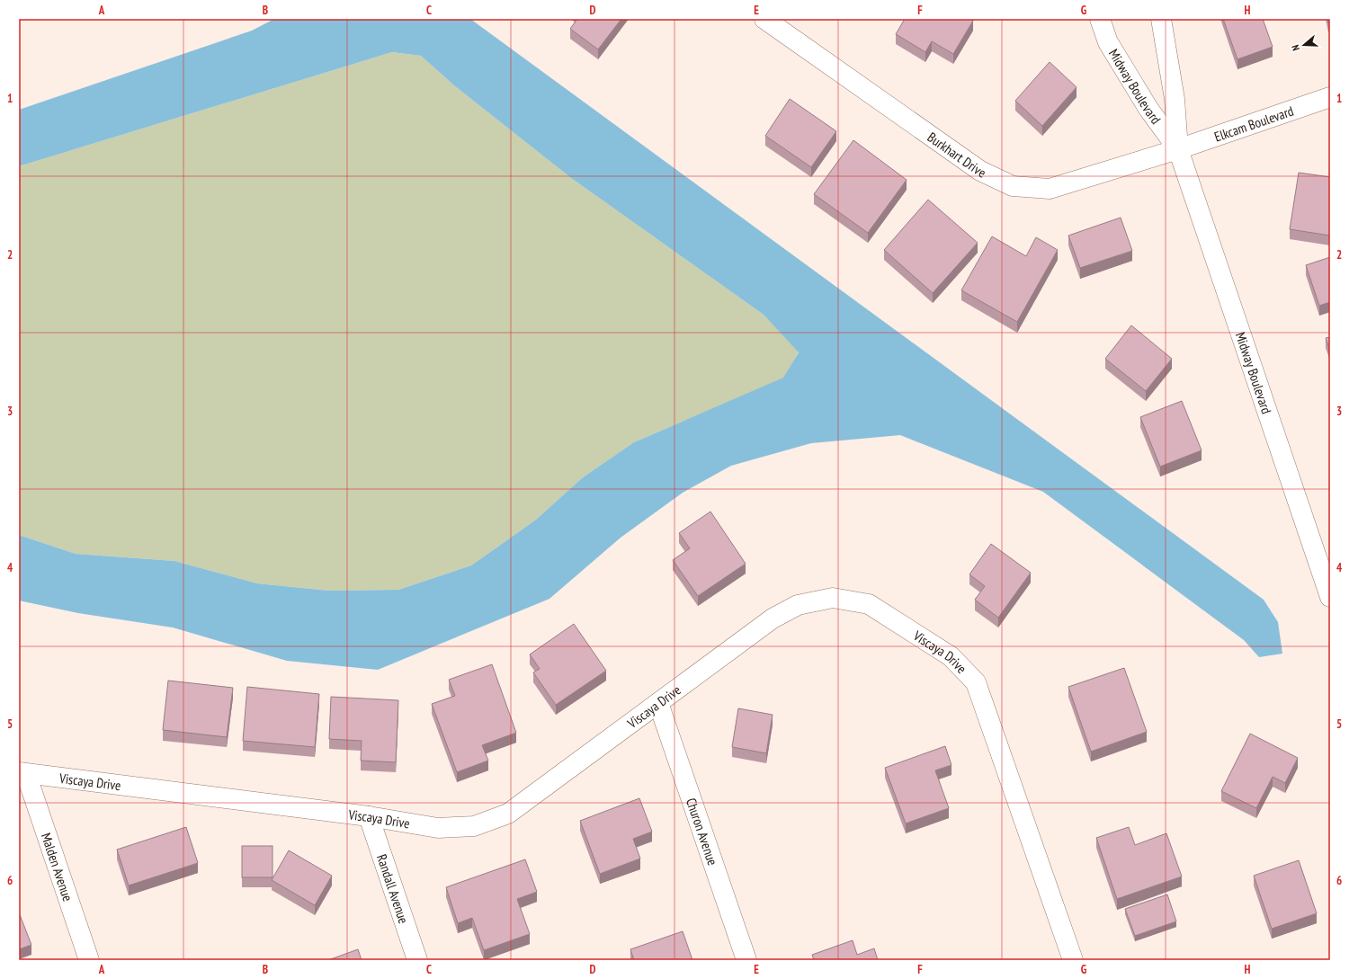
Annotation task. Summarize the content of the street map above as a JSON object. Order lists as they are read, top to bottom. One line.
{"streets":{"street":["Midway Boulevard","Elkcam Boulevard","Burkhart Drive","Viscaya Drive","Churon Avenue","Malden Avenue","Randall Avenue"]},"crossings":[["Midway Boulevard","Elkcam Boulevard"],["Midway Boulevard","Burkhart Drive"],["Elkcam Boulevard","Burkhart Drive"],["Viscaya Drive","Churon Avenue"],["Viscaya Drive","Malden Avenue"],["Viscaya Drive","Randall Avenue"]],"north":"left","grid":{"columns":["A","B","C","D","E","F","G","H"],"rows":["1","2","3","4","5","6"]}}
